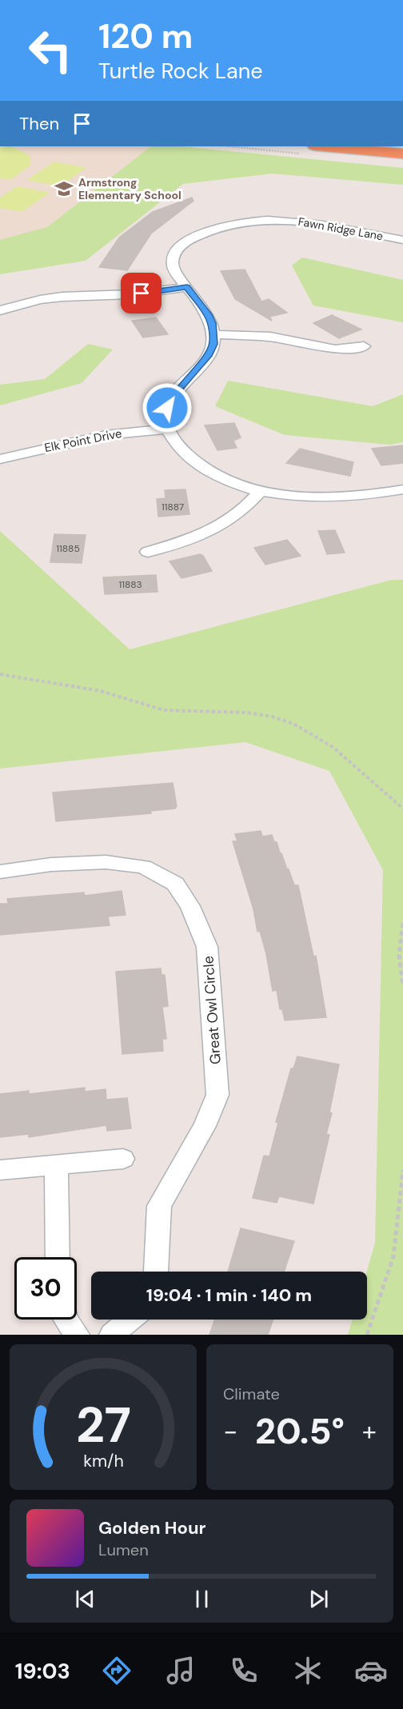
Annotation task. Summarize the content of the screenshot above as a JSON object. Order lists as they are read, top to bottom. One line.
{"streets":{"street":["Fawn Ridge Lane","Elk Point Drive","Great Owl Circle"]},"places":{"school or university":["Armstrong Elementary School"]},"house_numbers":["11887","11885","11883"],"page":{"turn":["120 m","Turtle Rock Lane"],"then":"Then","limit":"30","trip":"19:04 · 1 min · 140 m","tile":"Climate","heat":["−","20.5°","+"],"song":["Golden Hour","Lumen"],"tabs":"19:03","gauge":["27","km/h"]}}
